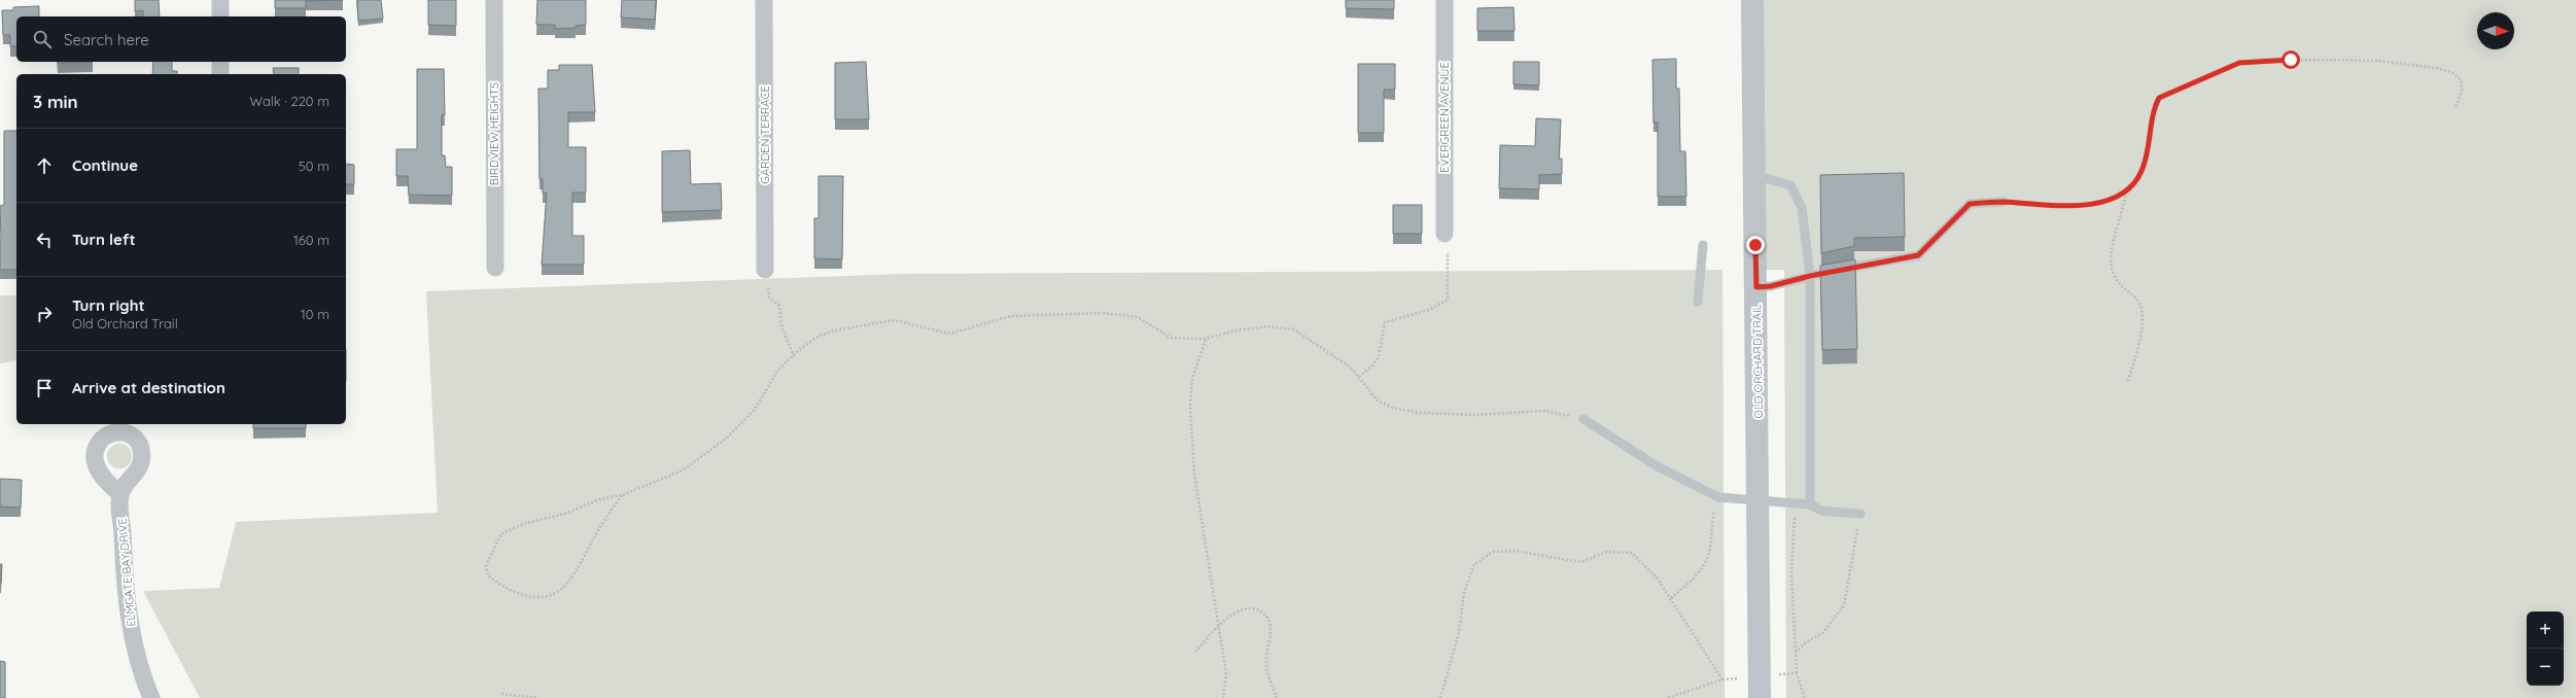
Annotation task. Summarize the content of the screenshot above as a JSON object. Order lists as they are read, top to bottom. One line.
{"streets":{"street":["EVERGREEN AVENUE","BIRDVIEW HEIGHTS","GARDEN TERRACE","OLD ORCHARD TRAIL","ELMGATE BAY DRIVE"]},"north":"right","page":{"search":"Search here","heading":["3 min","Walk · 220 m"],"list":[["Continue","50 m"],["Turn left","160 m"],["Turn right","Old Orchard Trail","10 m"],"Arrive at destination"],"map_buttons":["+","−"]}}
